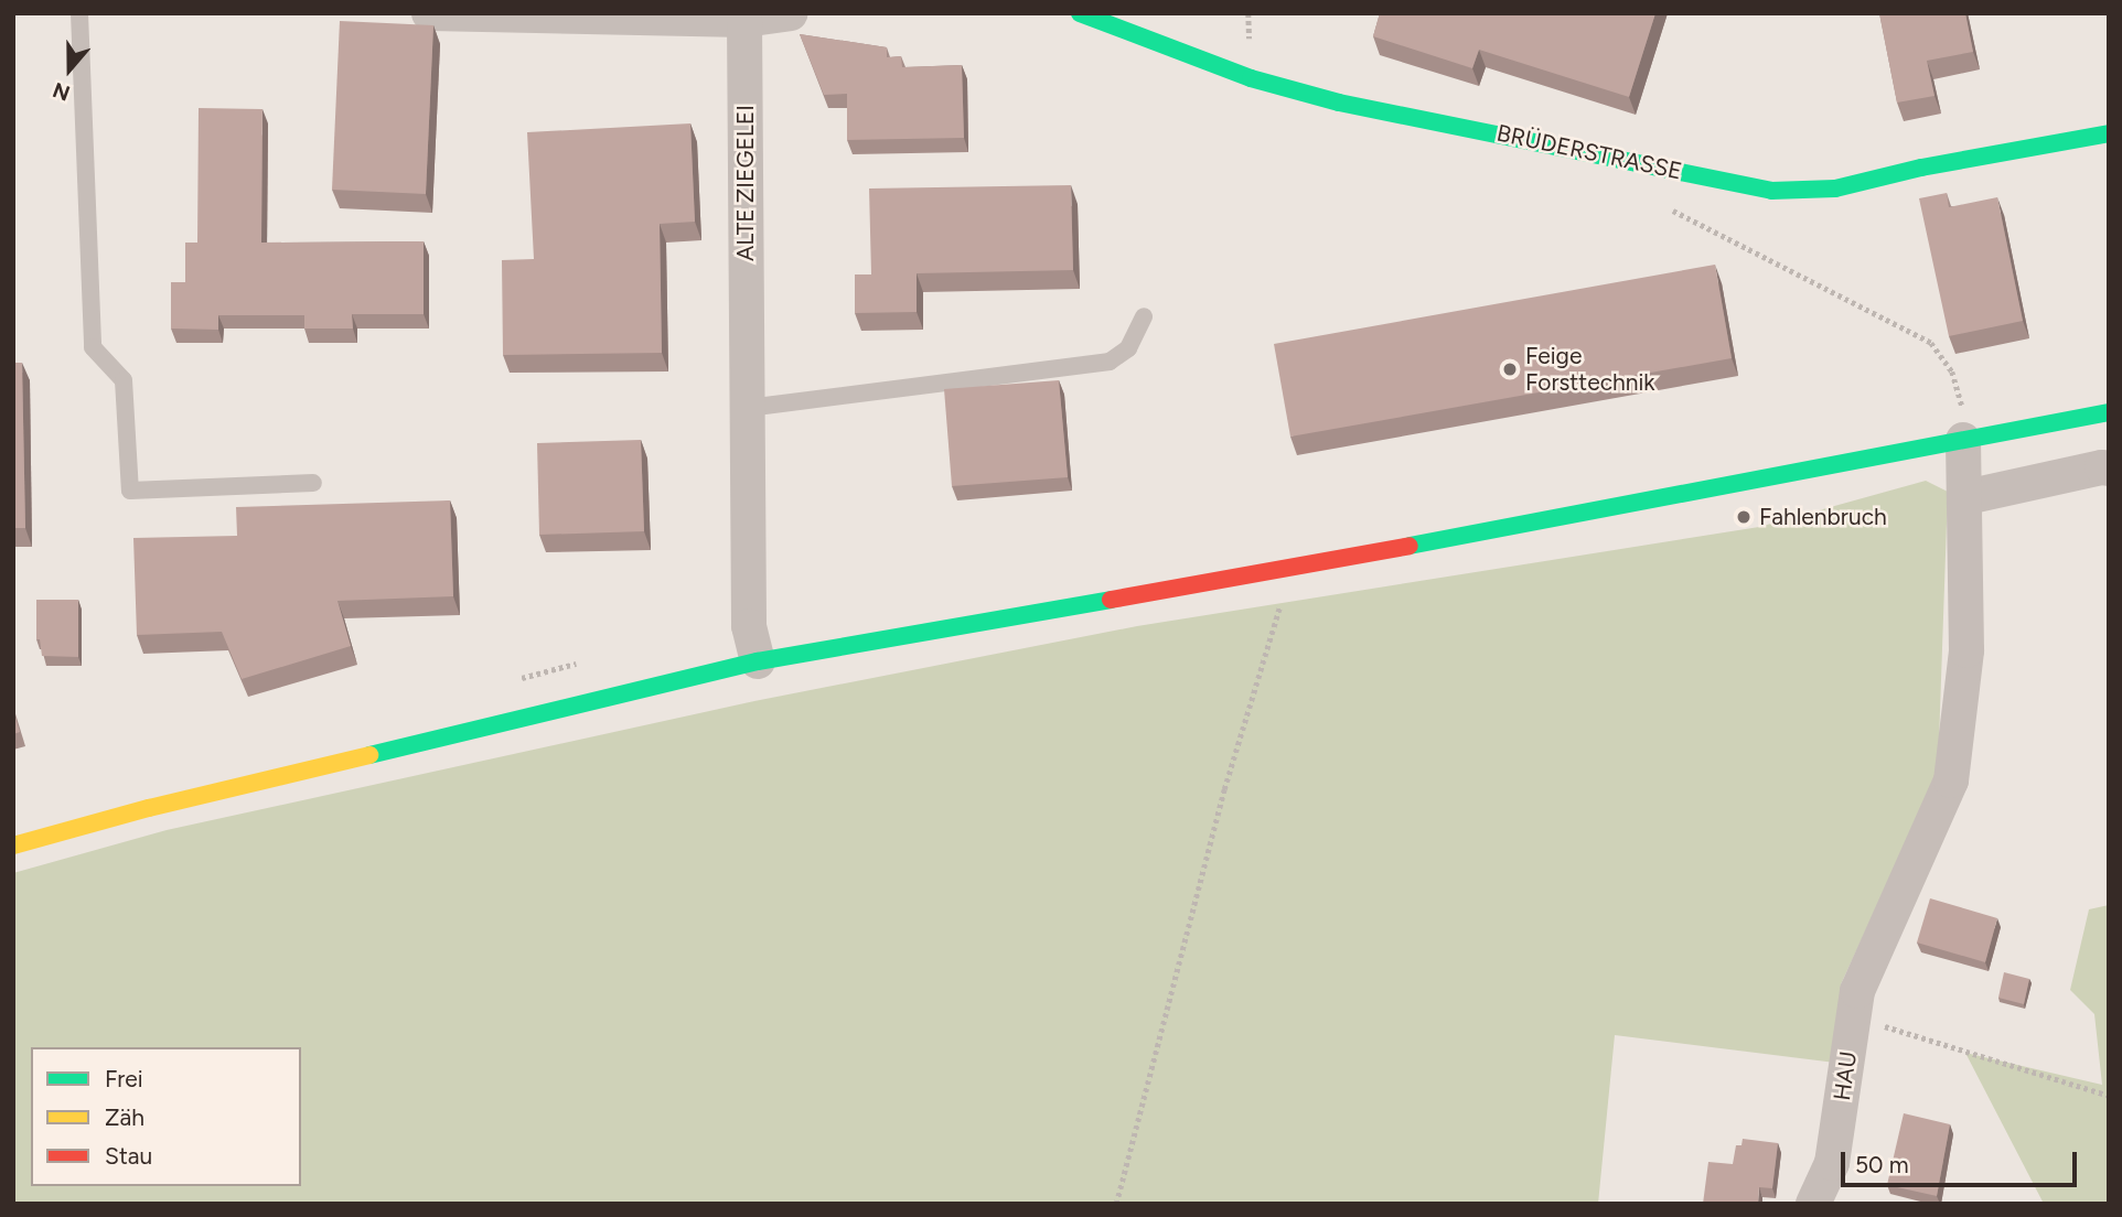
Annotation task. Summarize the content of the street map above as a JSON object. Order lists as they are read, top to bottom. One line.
{"streets":{"main road":["BRÜDERSTRASSE"],"street":["ALTE ZIEGELEI","HAU"]},"places":["Feige Forsttechnik","Fahlenbruch"],"legend":["Frei","Zäh","Stau"],"scale_bar":"50 m","north":"bottom"}
